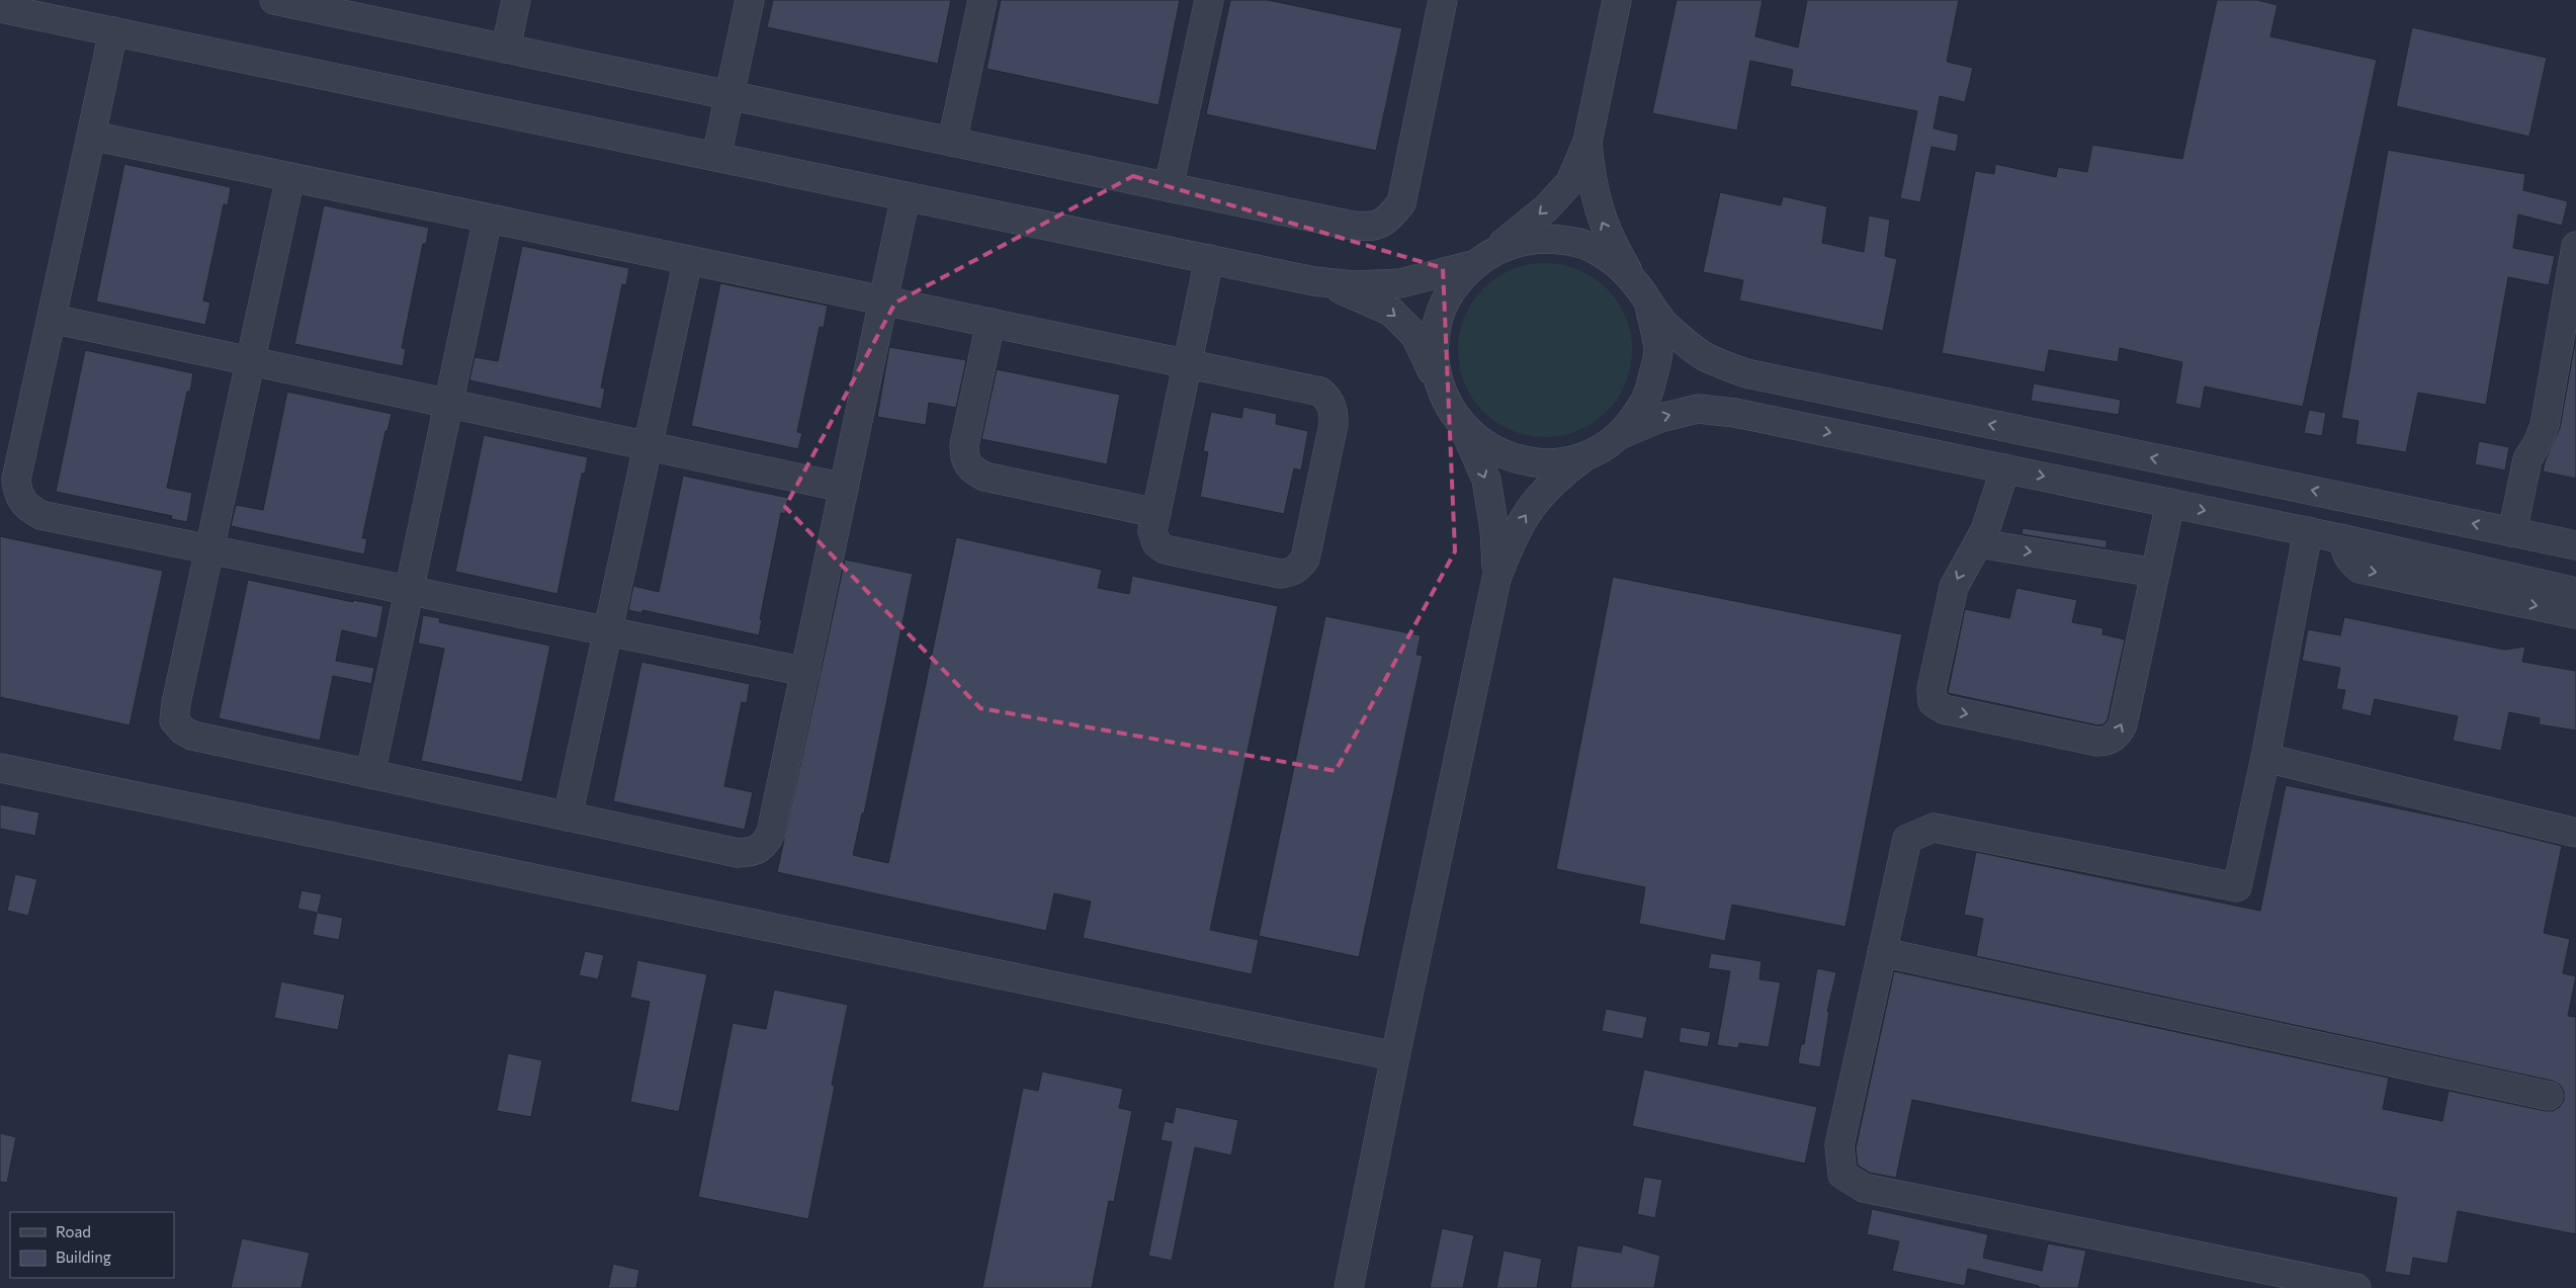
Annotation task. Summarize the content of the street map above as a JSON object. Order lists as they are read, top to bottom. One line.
{"legend":["Road","Building"]}
